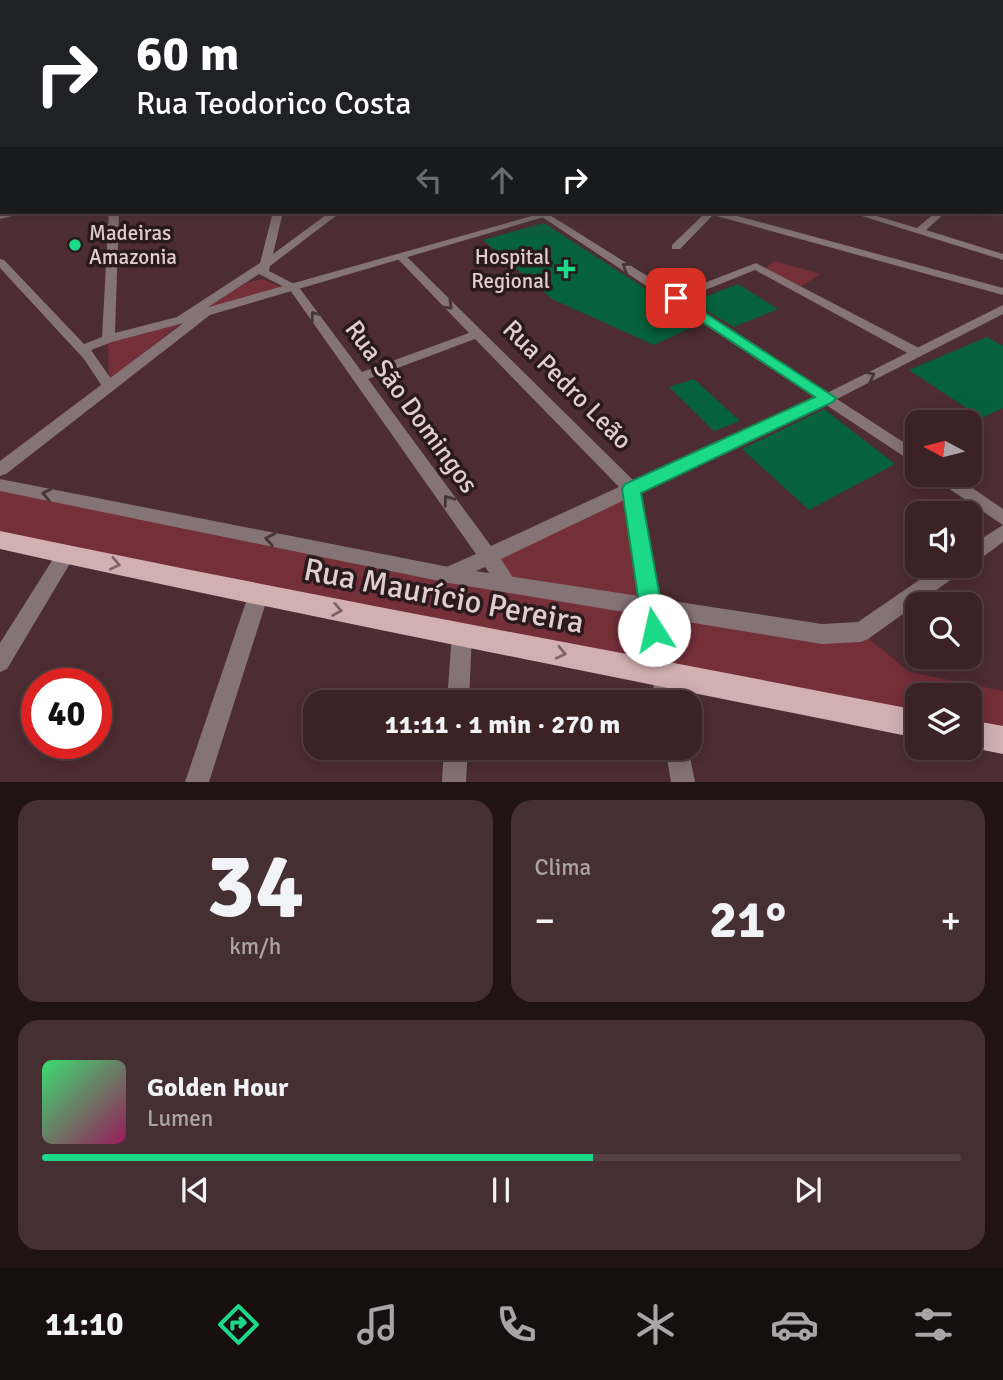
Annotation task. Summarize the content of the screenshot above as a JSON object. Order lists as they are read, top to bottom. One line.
{"streets":{"main road":["Rua Maurício Pereira"],"street":["Rua Pedro Leão","Rua São Domingos"]},"crossings":[["Rua Pedro Leão","Rua Maurício Pereira"],["Rua São Domingos","Rua Maurício Pereira"]],"one_way":["Rua São Domingos"],"places":{"other":["Madeiras Amazonia"],"health":["Hospital Regional"]},"north":"left","page":{"turn":["60 m","Rua Teodorico Costa"],"limit":"40","trip":"11:11 · 1 min · 270 m","tile":[["34","km/h"],"Clima"],"heat":["−","21°","+"],"song":["Golden Hour","Lumen"],"tabs":"11:10"}}
